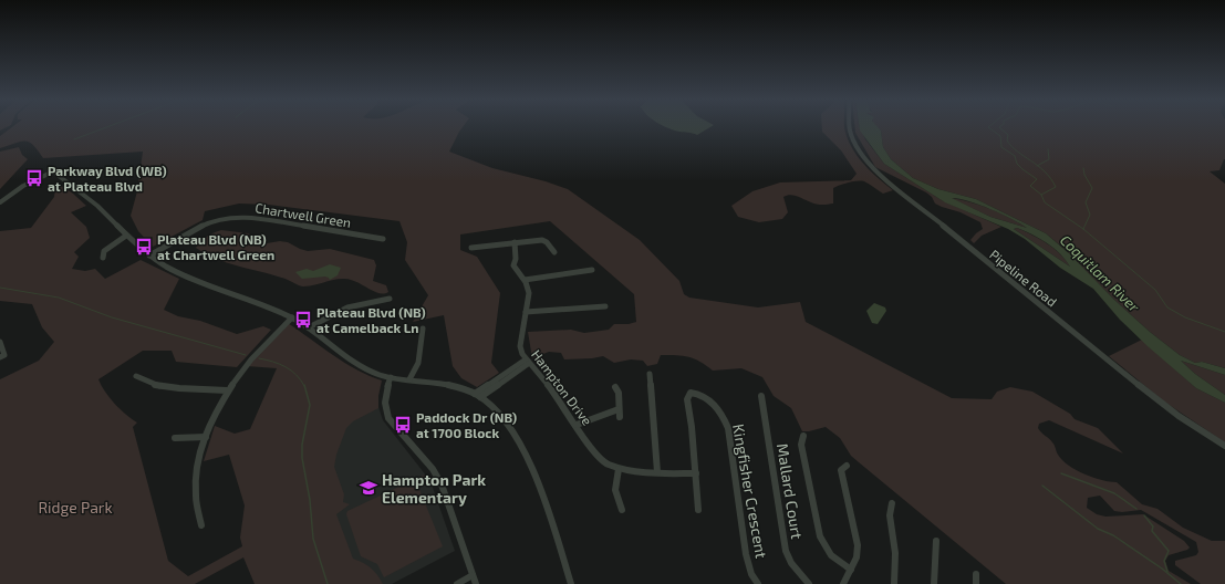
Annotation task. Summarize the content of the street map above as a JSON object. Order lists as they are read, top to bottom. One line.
{"streets":{"street":["Chartwell Green","Pipeline Road","Hampton Drive","Kingfisher Crescent","Mallard Court"]},"crossings":[["Hampton Drive","Kingfisher Crescent"]],"water":["Coquitlam River"],"parks":["Ridge Park"],"places":{"bus stop":["Parkway Blvd (WB) at Plateau Blvd","Plateau Blvd (NB) at Chartwell Green","Plateau Blvd (NB) at Camelback Ln","Paddock Dr (NB) at 1700 Block"],"school or university":["Hampton Park Elementary"]}}
